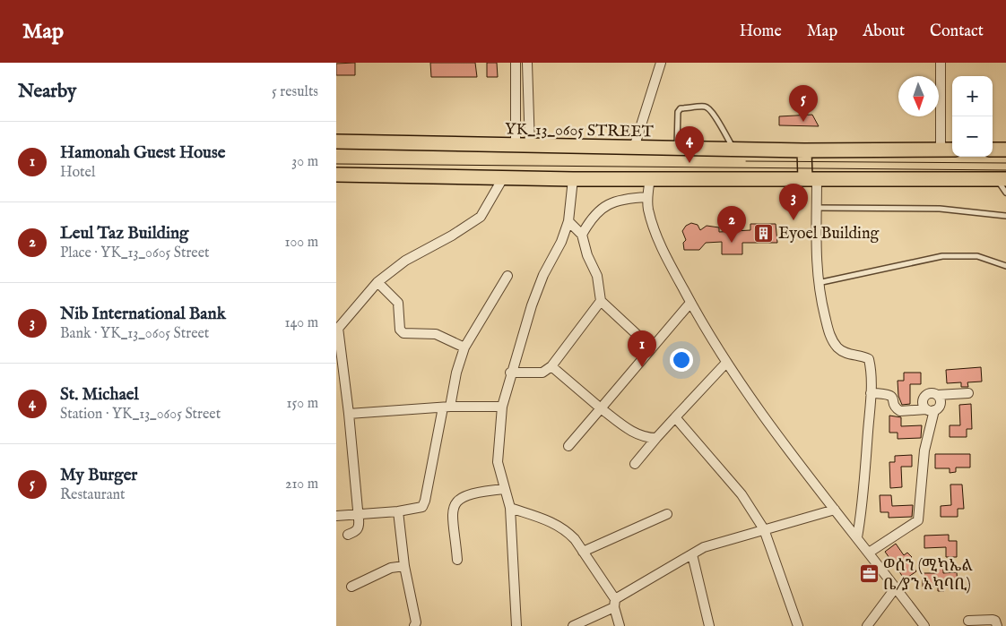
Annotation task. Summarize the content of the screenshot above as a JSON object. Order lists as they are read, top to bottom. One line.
{"streets":{"main road":["YK_13_0605 STREET"]},"places":{"building":["Eyoel Building"],"office":["ወሰን (ሚካኤል ቤ/ያን አካባቢ)"]},"north":"bottom","page":{"header":"Map","nav":["Home","Map","About","Contact"],"heading":["Nearby","5 results"],"map_buttons":["+","−"],"pins":["5","4","3","2","1"],"list":[{"mark":"1","name":"Hamonah Guest House","note":"Hotel","value":"30 m"},{"mark":"2","name":"Leul Taz Building","note":"Place · YK_13_0605 Street","value":"100 m"},{"mark":"3","name":"Nib International Bank","note":"Bank · YK_13_0605 Street","value":"140 m"},{"mark":"4","name":"St. Michael","note":"Station · YK_13_0605 Street","value":"150 m"},{"mark":"5","name":"My Burger","note":"Restaurant","value":"210 m"}]}}
